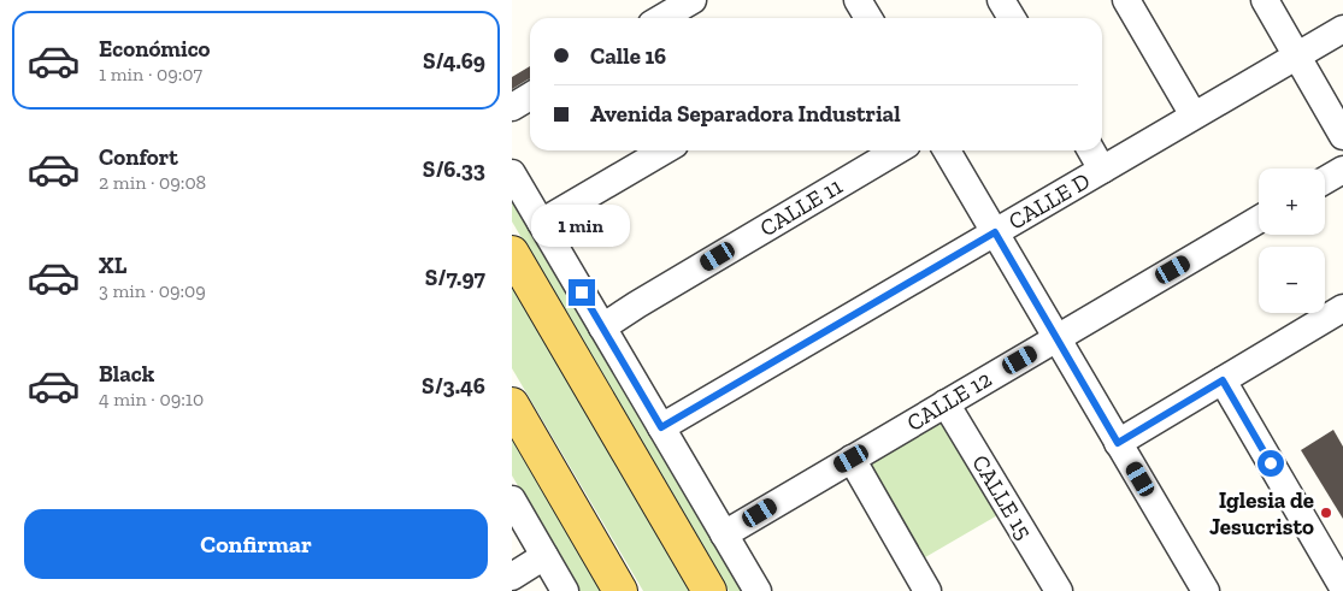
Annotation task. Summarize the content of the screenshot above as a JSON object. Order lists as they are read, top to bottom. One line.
{"streets":{"street":["CALLE D","CALLE 11","CALLE 12","CALLE 15"]},"crossings":[["CALLE 12","CALLE 15"]],"places":["Iglesia de Jesucristo"],"page":{"list":[{"name":"Económico","note":"1 min · 09:07","value":"S/4.69"},{"name":"Confort","note":"2 min · 09:08","value":"S/6.33"},{"name":"XL","note":"3 min · 09:09","value":"S/7.97"},{"name":"Black","note":"4 min · 09:10","value":"S/3.46"}],"banner":["Calle 16","Avenida Separadora Industrial"],"map_buttons":["+","−"],"bubble":"1 min","buttons":"Confirmar"}}
